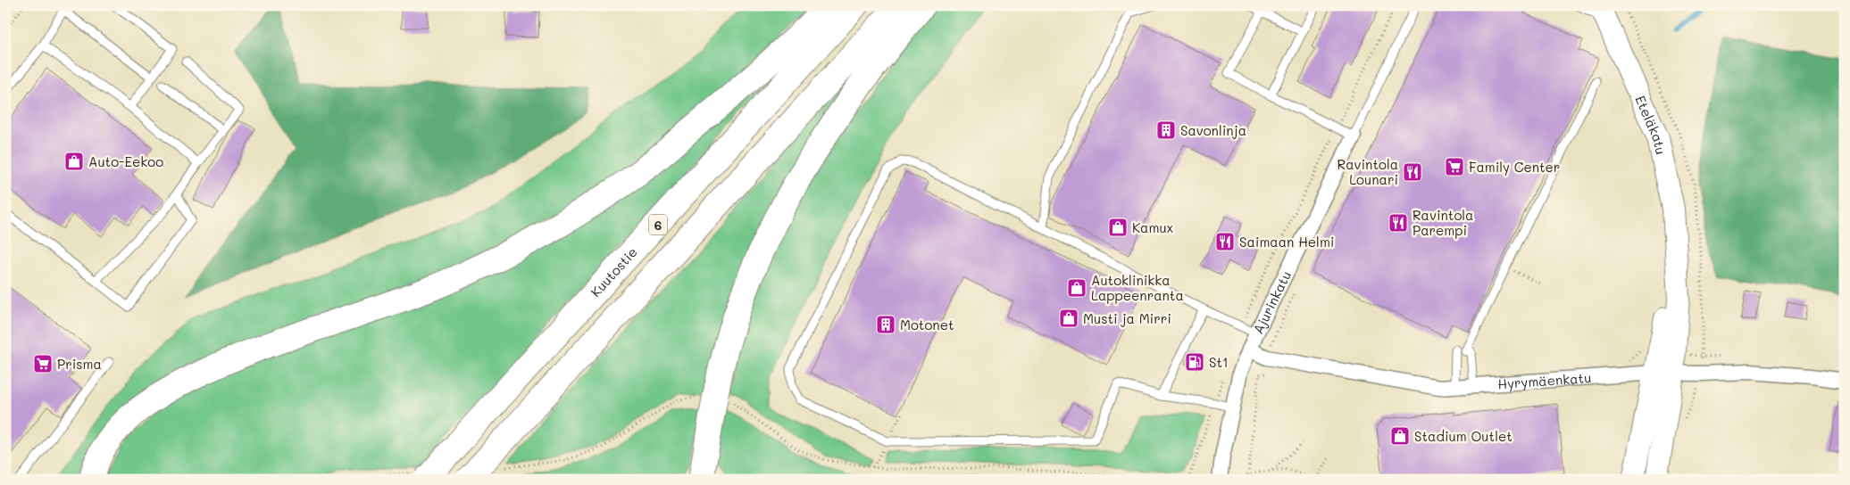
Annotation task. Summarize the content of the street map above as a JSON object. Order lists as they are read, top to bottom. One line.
{"streets":{"highway":["6","Kuutostie"],"main road":["Eteläkatu"],"street":["Ajurinkatu","Hyrymäenkatu"]},"crossings":[["Eteläkatu","Hyrymäenkatu"],["Ajurinkatu","Hyrymäenkatu"]],"places":{"building":["Savonlinja","Motonet"],"shop":["Auto-Eekoo","Kamux","Autoklinikka Lappeenranta","Musti ja Mirri","Stadium Outlet"],"supermarket":["Family Center","Prisma"],"restaurant":["Ravintola Lounari","Ravintola Parempi","Saimaan Helmi"],"fuel station":["St1"]}}
